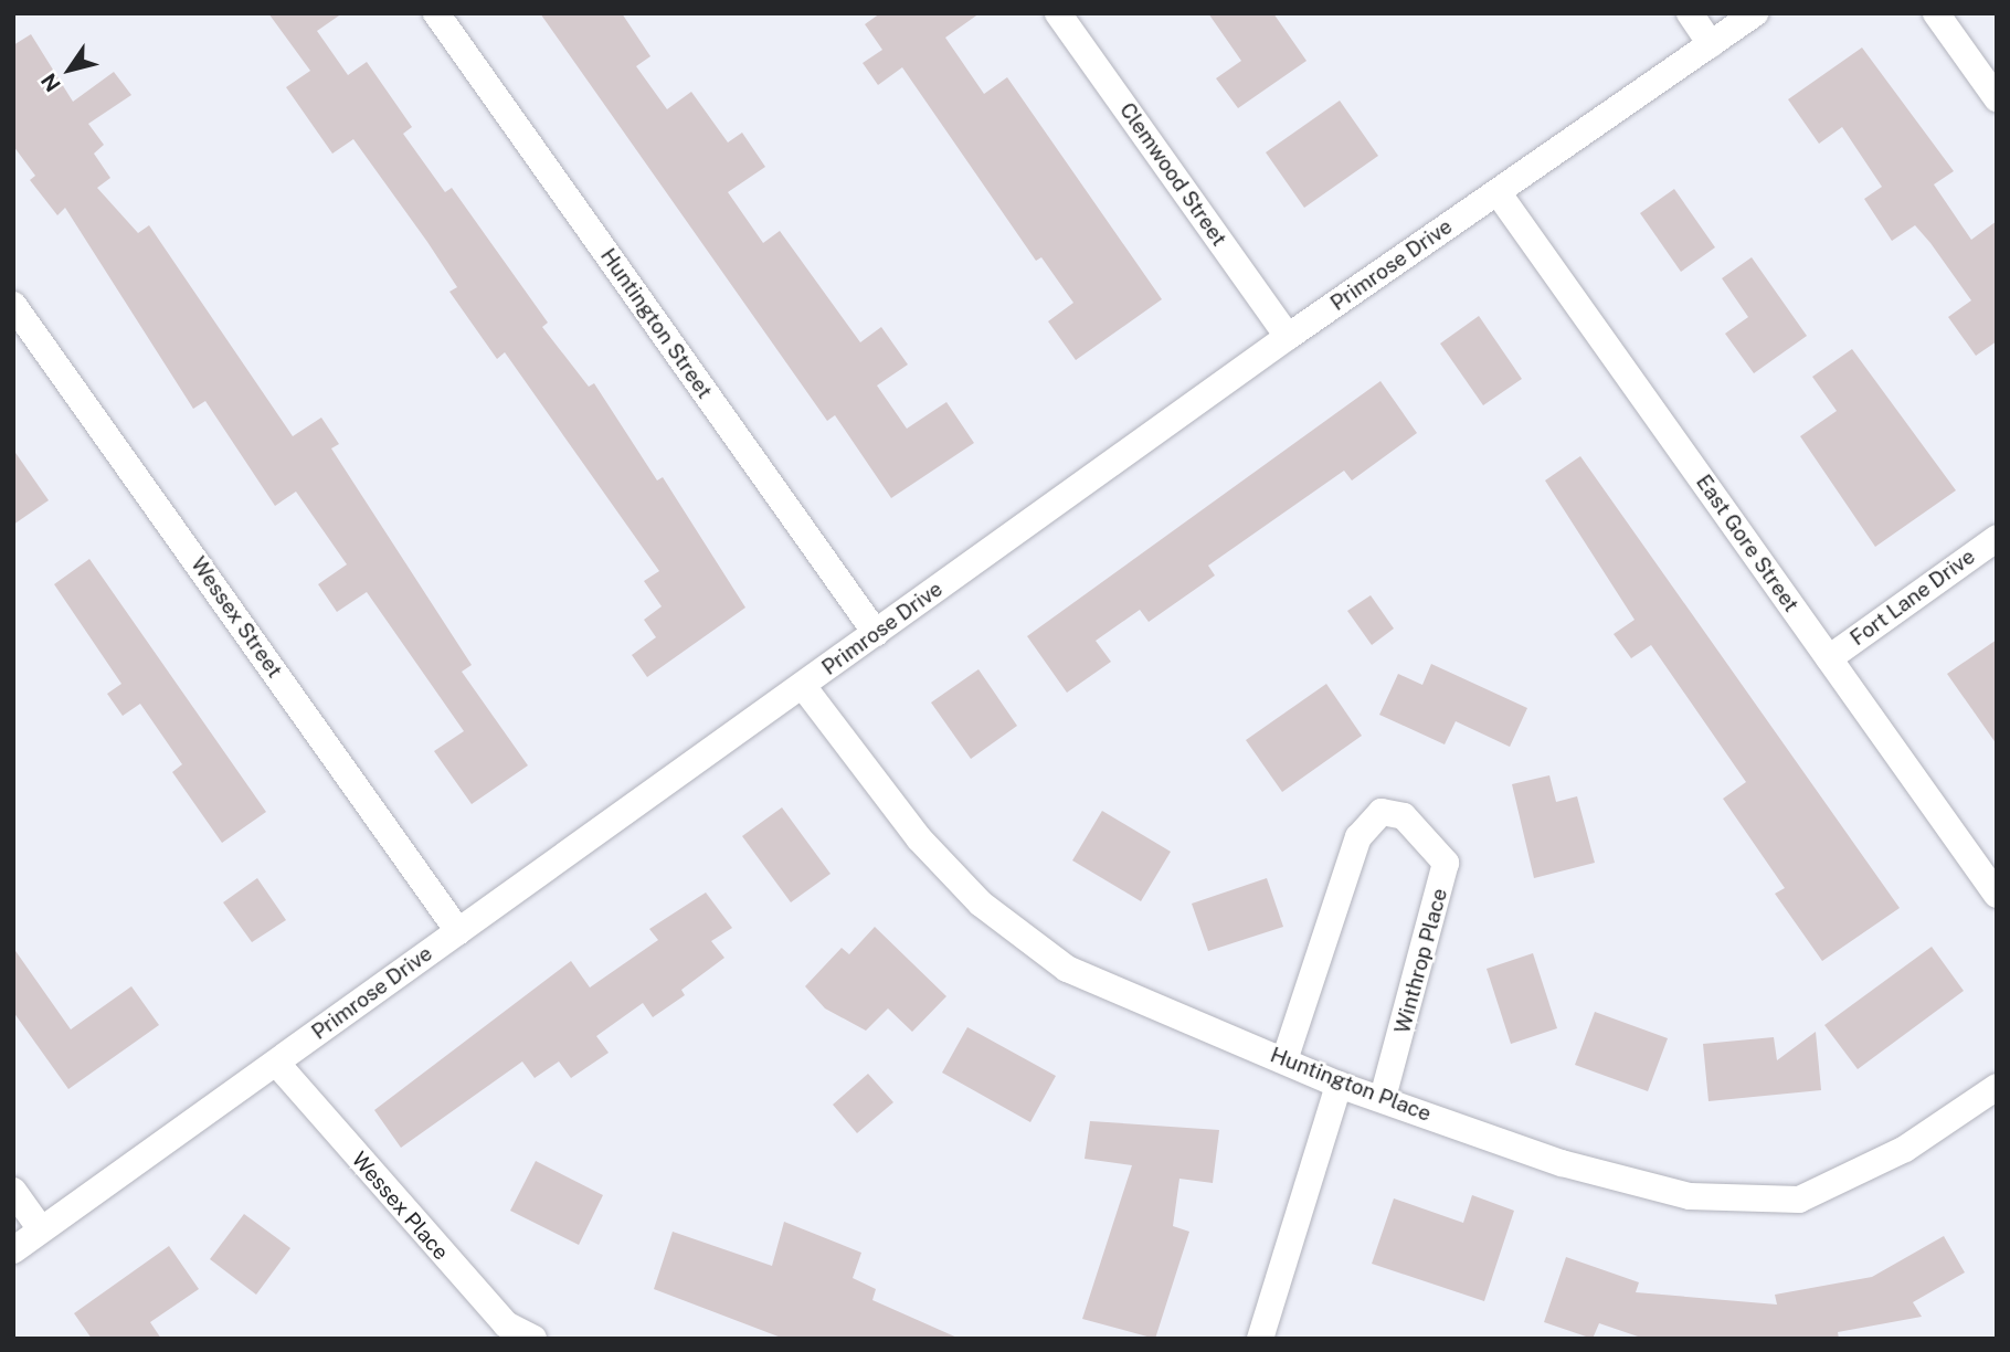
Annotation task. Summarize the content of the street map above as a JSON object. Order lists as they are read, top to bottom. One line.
{"streets":{"street":["Clemwood Street","Primrose Drive","Huntington Street","East Gore Street","Fort Lane Drive","Wessex Street","Winthrop Place","Huntington Place","Wessex Place"]},"crossings":[["Clemwood Street","Primrose Drive"],["Primrose Drive","Huntington Street"],["Primrose Drive","East Gore Street"],["Primrose Drive","Wessex Street"],["Primrose Drive","Huntington Place"],["Primrose Drive","Wessex Place"],["East Gore Street","Fort Lane Drive"],["Winthrop Place","Huntington Place"]],"north":"bottom left"}
